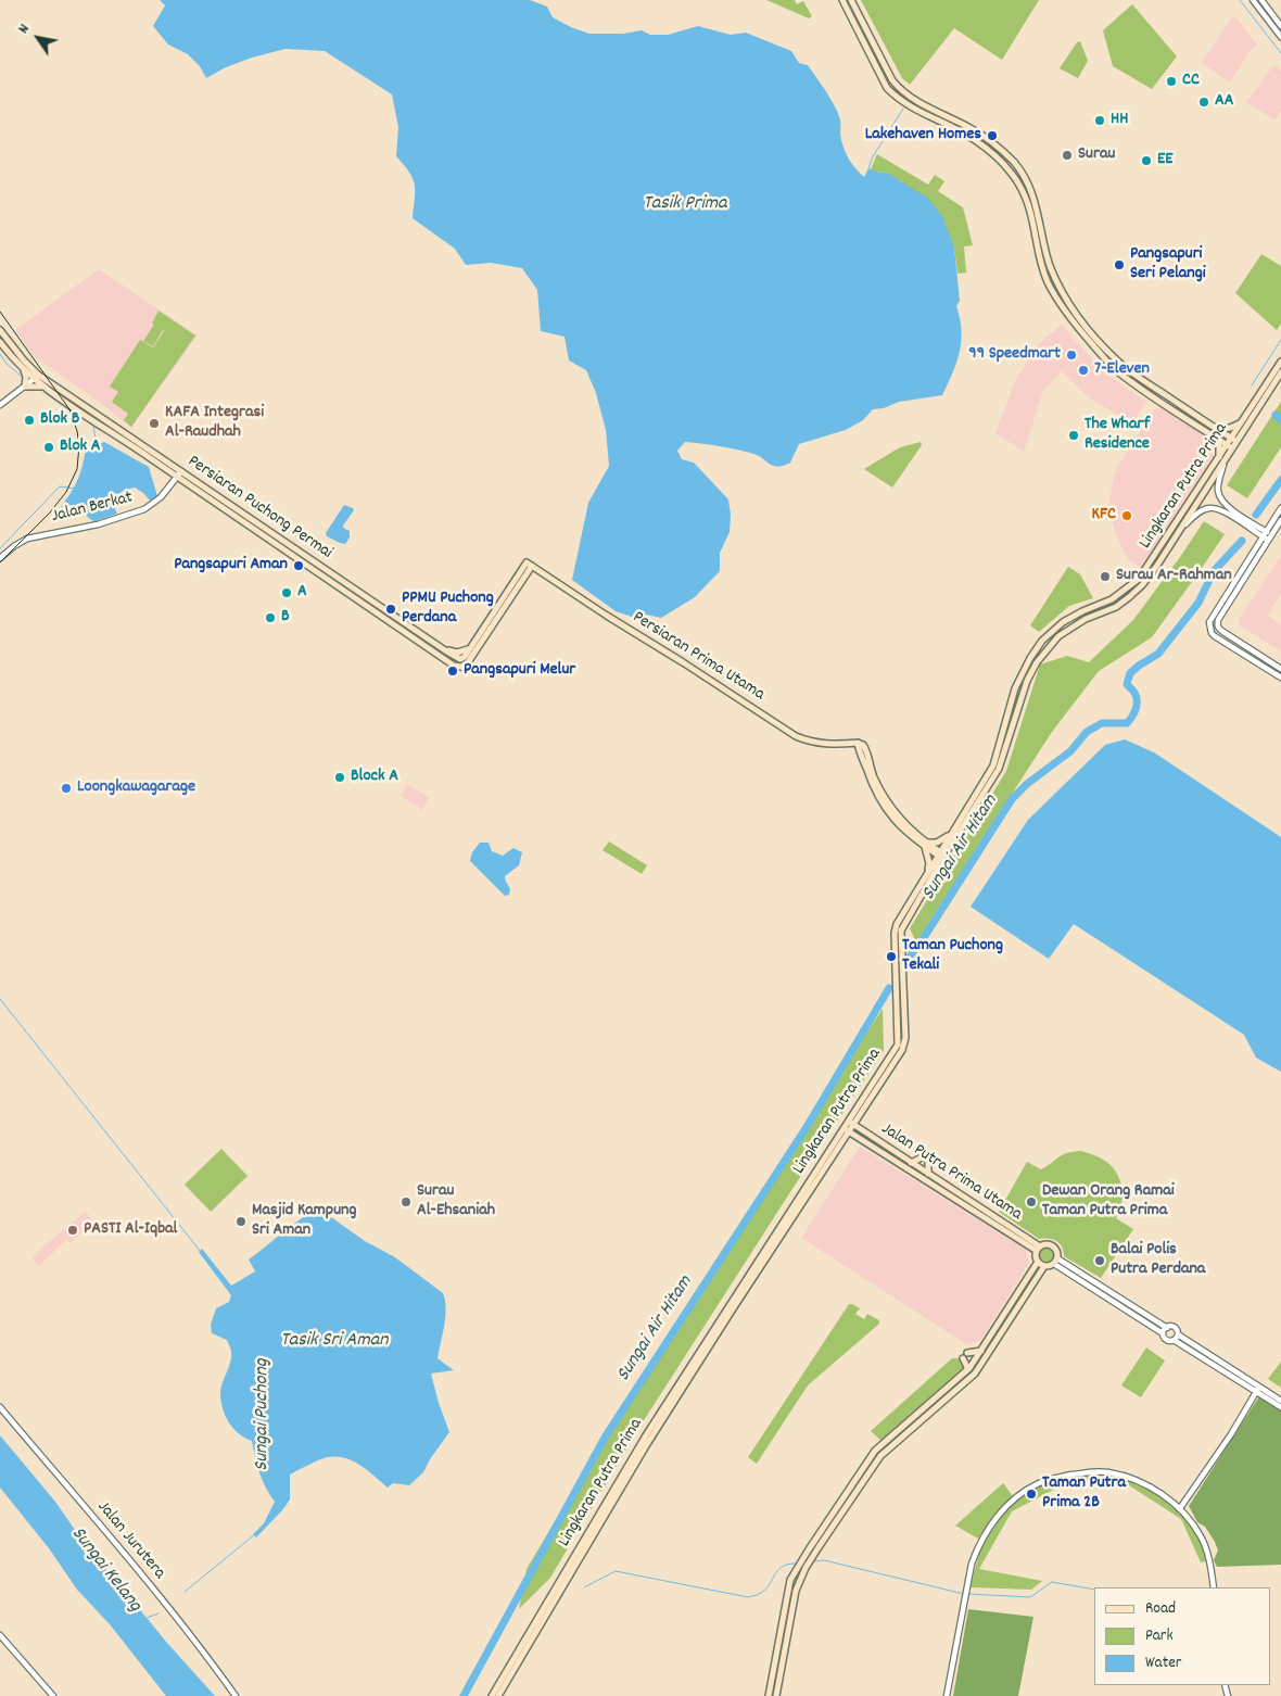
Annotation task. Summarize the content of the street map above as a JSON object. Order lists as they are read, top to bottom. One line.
{"streets":{"main road":["Lingkaran Putra Prima","Persiaran Puchong Permai","Persiaran Prima Utama","Jalan Putra Prima Utama"],"street":["Jalan Berkat","Jalan Jurutera"]},"crossings":[["Lingkaran Putra Prima","Persiaran Prima Utama"],["Lingkaran Putra Prima","Jalan Putra Prima Utama"],["Jalan Berkat","Persiaran Puchong Permai"]],"water":["Tasik Prima","Sungai Air Hitam","Tasik Sri Aman","Sungai Puchong","Sungai Kelang"],"places":["CC","AA","HH","Lakehaven Homes","Surau","EE","Pangsapuri Seri Pelangi","99 Speedmart","7-Eleven","Blok B","KAFA Integrasi Al-Raudhah","The Wharf Residence","Blok A","KFC","Pangsapuri Aman","Surau Ar-Rahman","A","PPMU Puchong Perdana","B","Pangsapuri Melur","Block A","Loongkawagarage","Taman Puchong Tekali","Surau Al-Ehsaniah","Dewan Orang Ramai Taman Putra Prima","Masjid Kampung Sri Aman","PASTI Al-Iqbal","Balai Polis Putra Perdana","Taman Putra Prima 2B"],"legend":["Road","Park","Water"],"north":"top left"}
